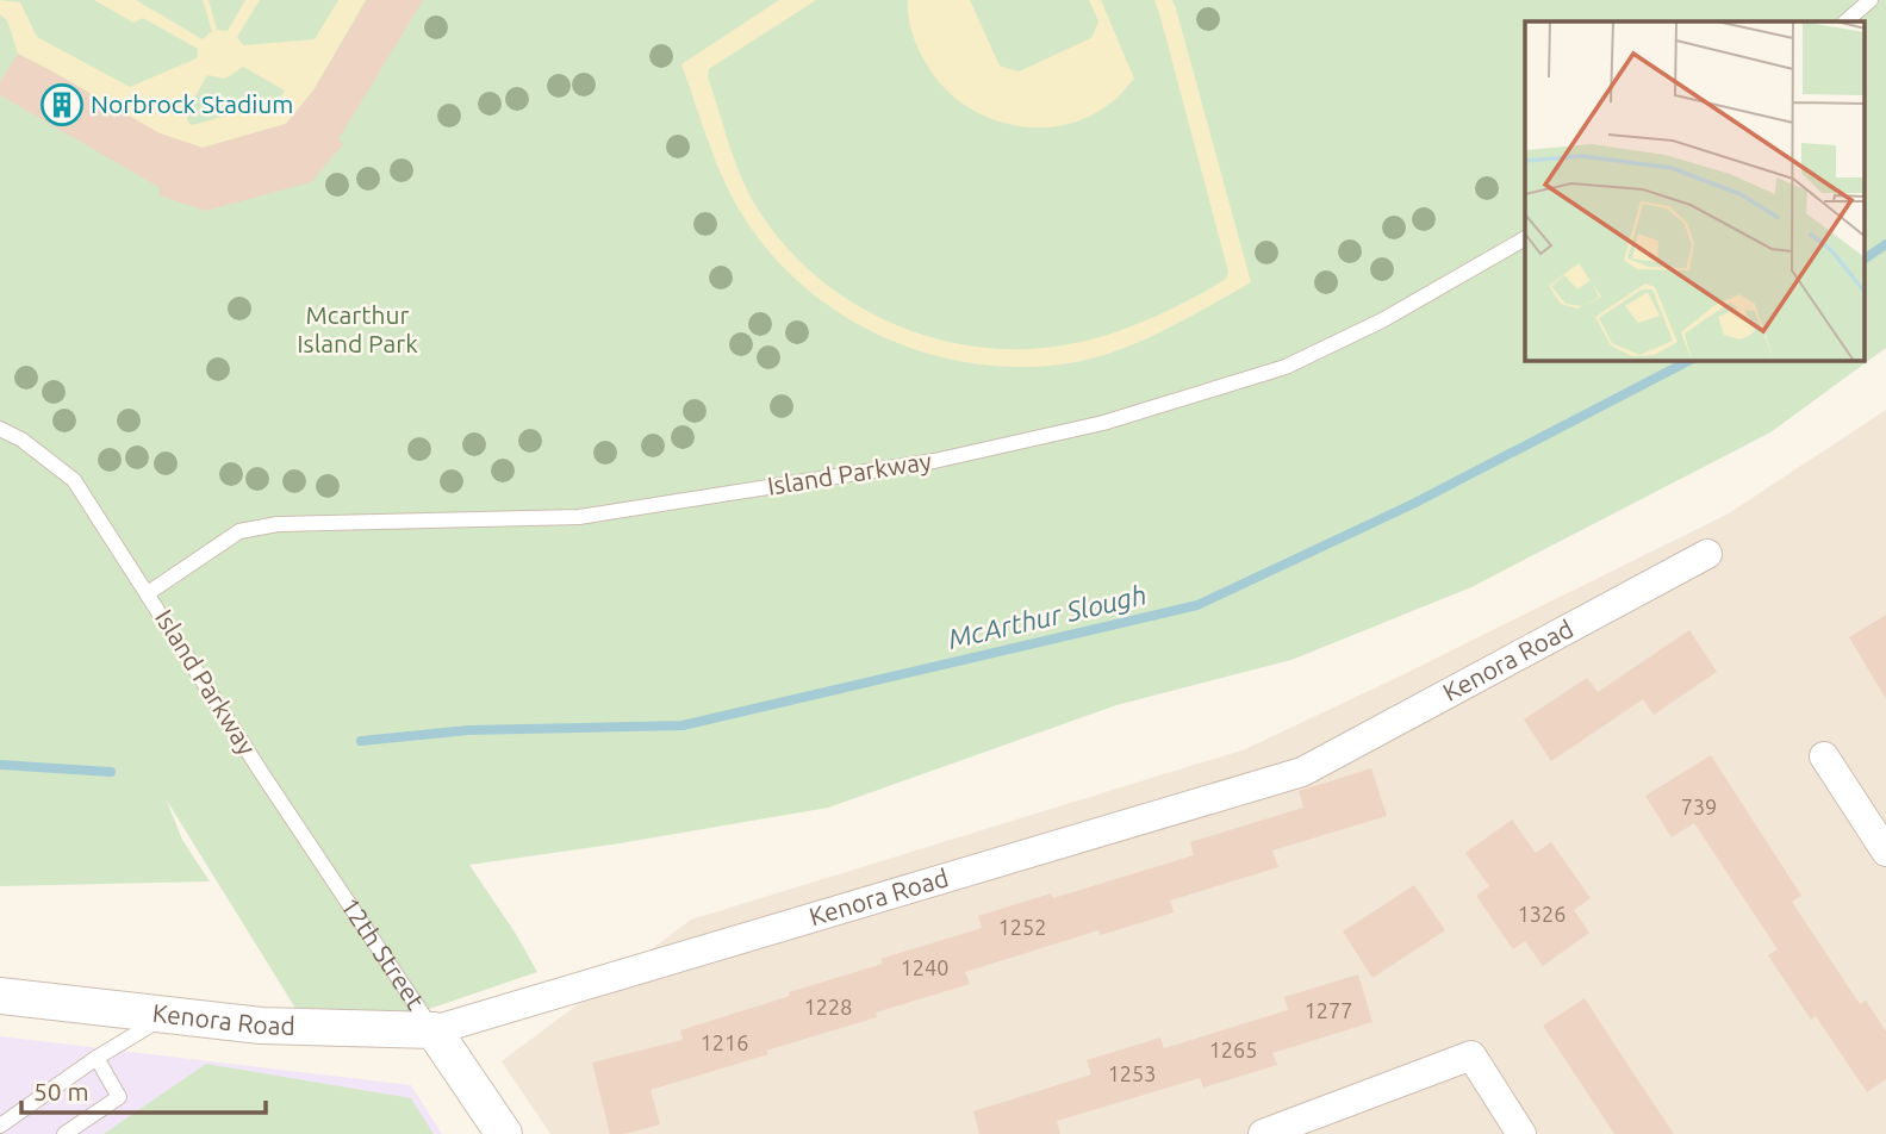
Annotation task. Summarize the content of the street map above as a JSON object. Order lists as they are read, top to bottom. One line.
{"streets":{"street":["Kenora Road","12th Street"],"lane":["Island Parkway"]},"crossings":[["Island Parkway","12th Street"],["Kenora Road","12th Street"]],"water":["McArthur Slough"],"parks":["Mcarthur Island Park"],"places":{"building":["Norbrock Stadium"]},"house_numbers":["739","1326","1252","1240","1228","1277","1216","1265","1253"],"scale_bar":"50 m"}
